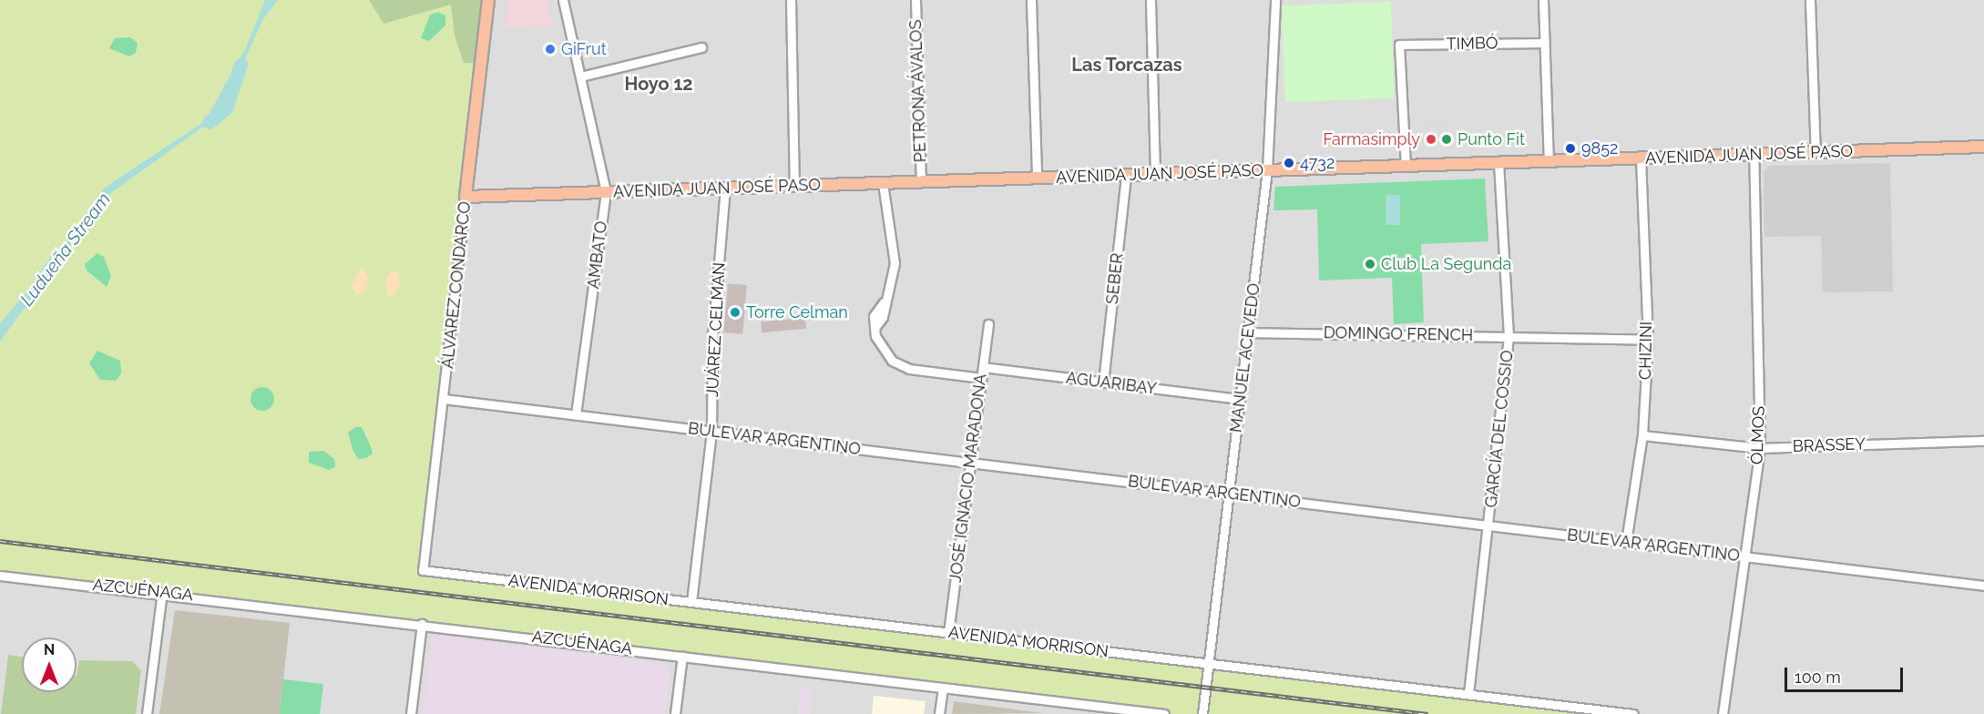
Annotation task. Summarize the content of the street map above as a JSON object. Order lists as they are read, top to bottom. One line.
{"streets":{"main road":["AVENIDA JUAN JOSÉ PASO","ÁLVAREZ CONDARCO"],"street":["TIMBÓ","PETRONA ÁVALOS","AMBATO","SEBER","JUÁREZ CELMAN","DOMINGO FRENCH","CHIZINI","MANUEL ACEVEDO","AGUARIBAY","GARCÍA DEL COSSIO","ÓLMOS","BULEVAR ARGENTINO","BRASSEY","JOSÉ IGNACIO MARADONA","AZCUÉNAGA","AVENIDA MORRISON"]},"crossings":[["TIMBÓ","AVENIDA JUAN JOSÉ PASO"],["PETRONA ÁVALOS","AVENIDA JUAN JOSÉ PASO"],["AVENIDA JUAN JOSÉ PASO","AMBATO"],["AVENIDA JUAN JOSÉ PASO","SEBER"],["AVENIDA JUAN JOSÉ PASO","ÁLVAREZ CONDARCO"],["AVENIDA JUAN JOSÉ PASO","JUÁREZ CELMAN"],["AVENIDA JUAN JOSÉ PASO","CHIZINI"],["AVENIDA JUAN JOSÉ PASO","MANUEL ACEVEDO"],["AVENIDA JUAN JOSÉ PASO","GARCÍA DEL COSSIO"],["AVENIDA JUAN JOSÉ PASO","ÓLMOS"],["AMBATO","BULEVAR ARGENTINO"],["SEBER","AGUARIBAY"],["ÁLVAREZ CONDARCO","BULEVAR ARGENTINO"],["ÁLVAREZ CONDARCO","AVENIDA MORRISON"],["JUÁREZ CELMAN","BULEVAR ARGENTINO"],["JUÁREZ CELMAN","AVENIDA MORRISON"],["DOMINGO FRENCH","CHIZINI"],["DOMINGO FRENCH","MANUEL ACEVEDO"],["DOMINGO FRENCH","GARCÍA DEL COSSIO"],["CHIZINI","BULEVAR ARGENTINO"],["CHIZINI","BRASSEY"],["MANUEL ACEVEDO","AGUARIBAY"],["MANUEL ACEVEDO","BULEVAR ARGENTINO"],["MANUEL ACEVEDO","AVENIDA MORRISON"],["AGUARIBAY","JOSÉ IGNACIO MARADONA"],["GARCÍA DEL COSSIO","BULEVAR ARGENTINO"],["GARCÍA DEL COSSIO","AVENIDA MORRISON"],["ÓLMOS","BULEVAR ARGENTINO"],["ÓLMOS","BRASSEY"],["BULEVAR ARGENTINO","JOSÉ IGNACIO MARADONA"],["JOSÉ IGNACIO MARADONA","AVENIDA MORRISON"]],"districts":["Las Torcazas","Hoyo 12"],"water":["Ludueña Stream"],"places":["GiFrut","Farmasimply","Punto Fit","9852","4732","Club La Segunda","Torre Celman"],"scale_bar":"100 m","north":"top"}
